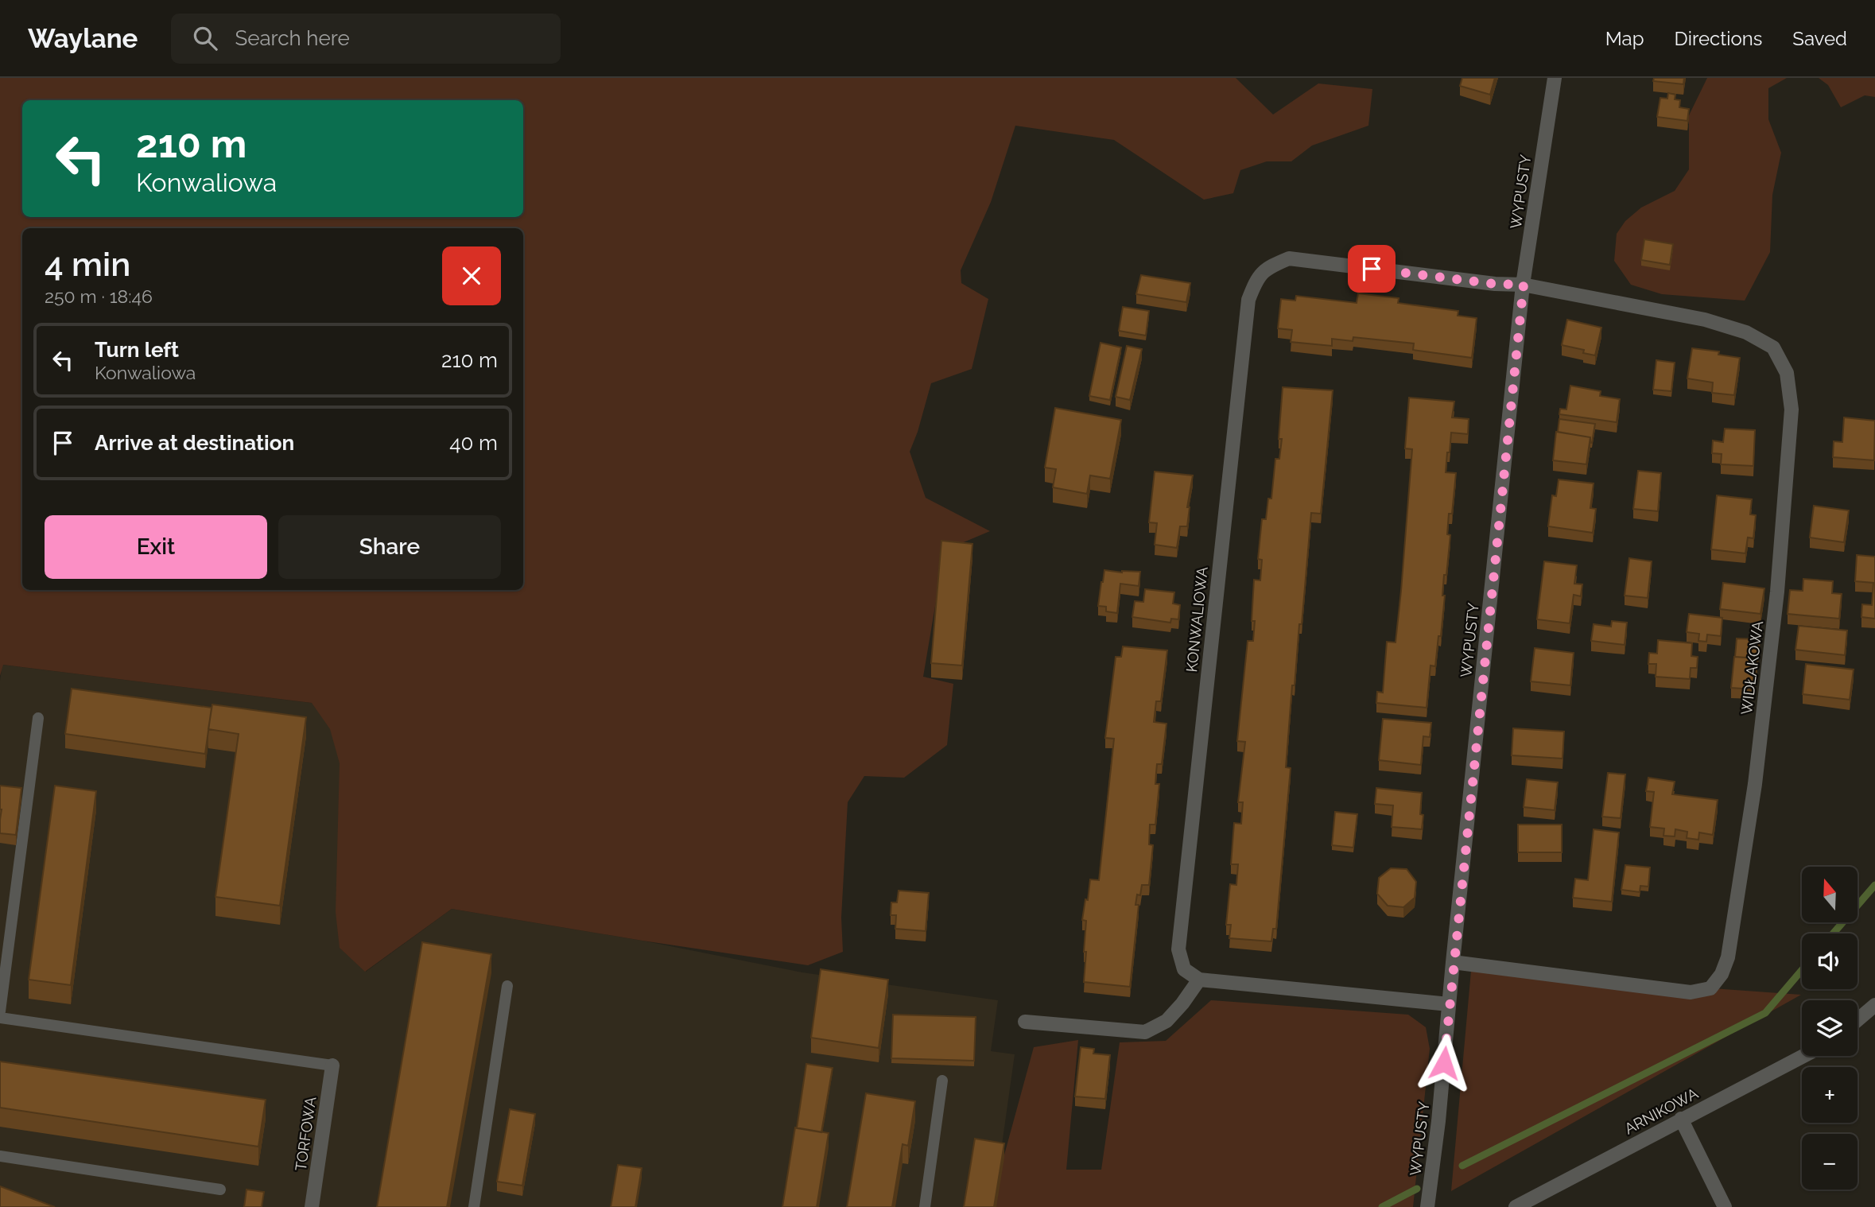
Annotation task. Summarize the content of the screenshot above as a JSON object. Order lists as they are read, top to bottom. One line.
{"streets":{"street":["WYPUSTY","KONWALIOWA","WIDŁAKOWA","ARNIKOWA","TORFOWA"]},"crossings":[["WYPUSTY","KONWALIOWA"],["WYPUSTY","WIDŁAKOWA"],["KONWALIOWA","WIDŁAKOWA"]],"north":"top","page":{"header":"Waylane","search":"Search here","nav":["Map","Directions","Saved"],"turn":["210 m","Konwaliowa"],"heading":["4 min","250 m · 18:46"],"list":[{"name":"Turn left","note":"Konwaliowa","value":"210 m"},{"name":"Arrive at destination","value":"40 m"}],"buttons":["Exit","Share"],"map_buttons":["+","−"]}}
